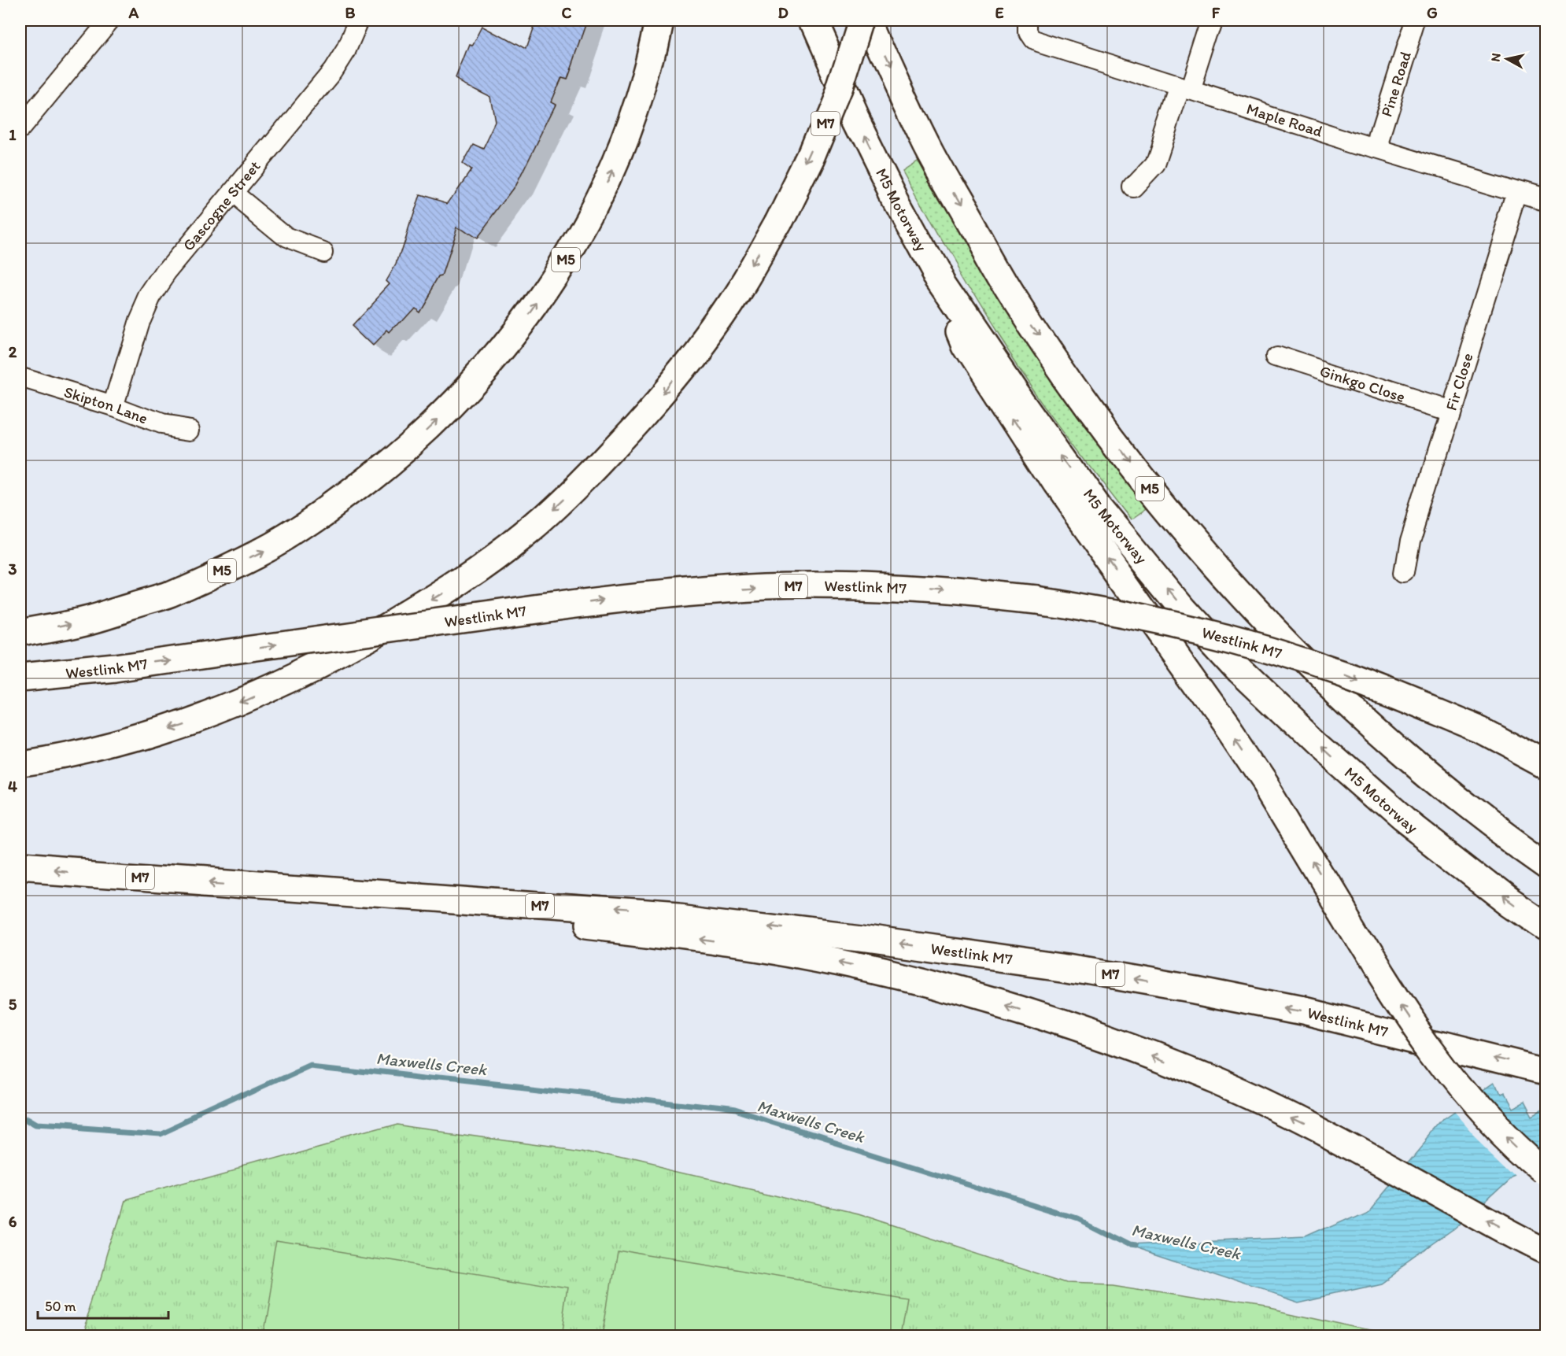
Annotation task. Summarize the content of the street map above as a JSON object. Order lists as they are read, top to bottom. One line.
{"streets":{"highway":["M7","M5 Motorway","M5","Westlink M7"],"street":["Pine Road","Maple Road","Gascogne Street","Fir Close","Ginkgo Close","Skipton Lane"]},"crossings":[["Pine Road","Maple Road"],["Maple Road","Fir Close"],["Gascogne Street","Skipton Lane"],["Fir Close","Ginkgo Close"]],"water":["Maxwells Creek"],"scale_bar":"50 m","north":"left","grid":{"columns":["A","B","C","D","E","F","G"],"rows":["1","2","3","4","5","6"]}}
